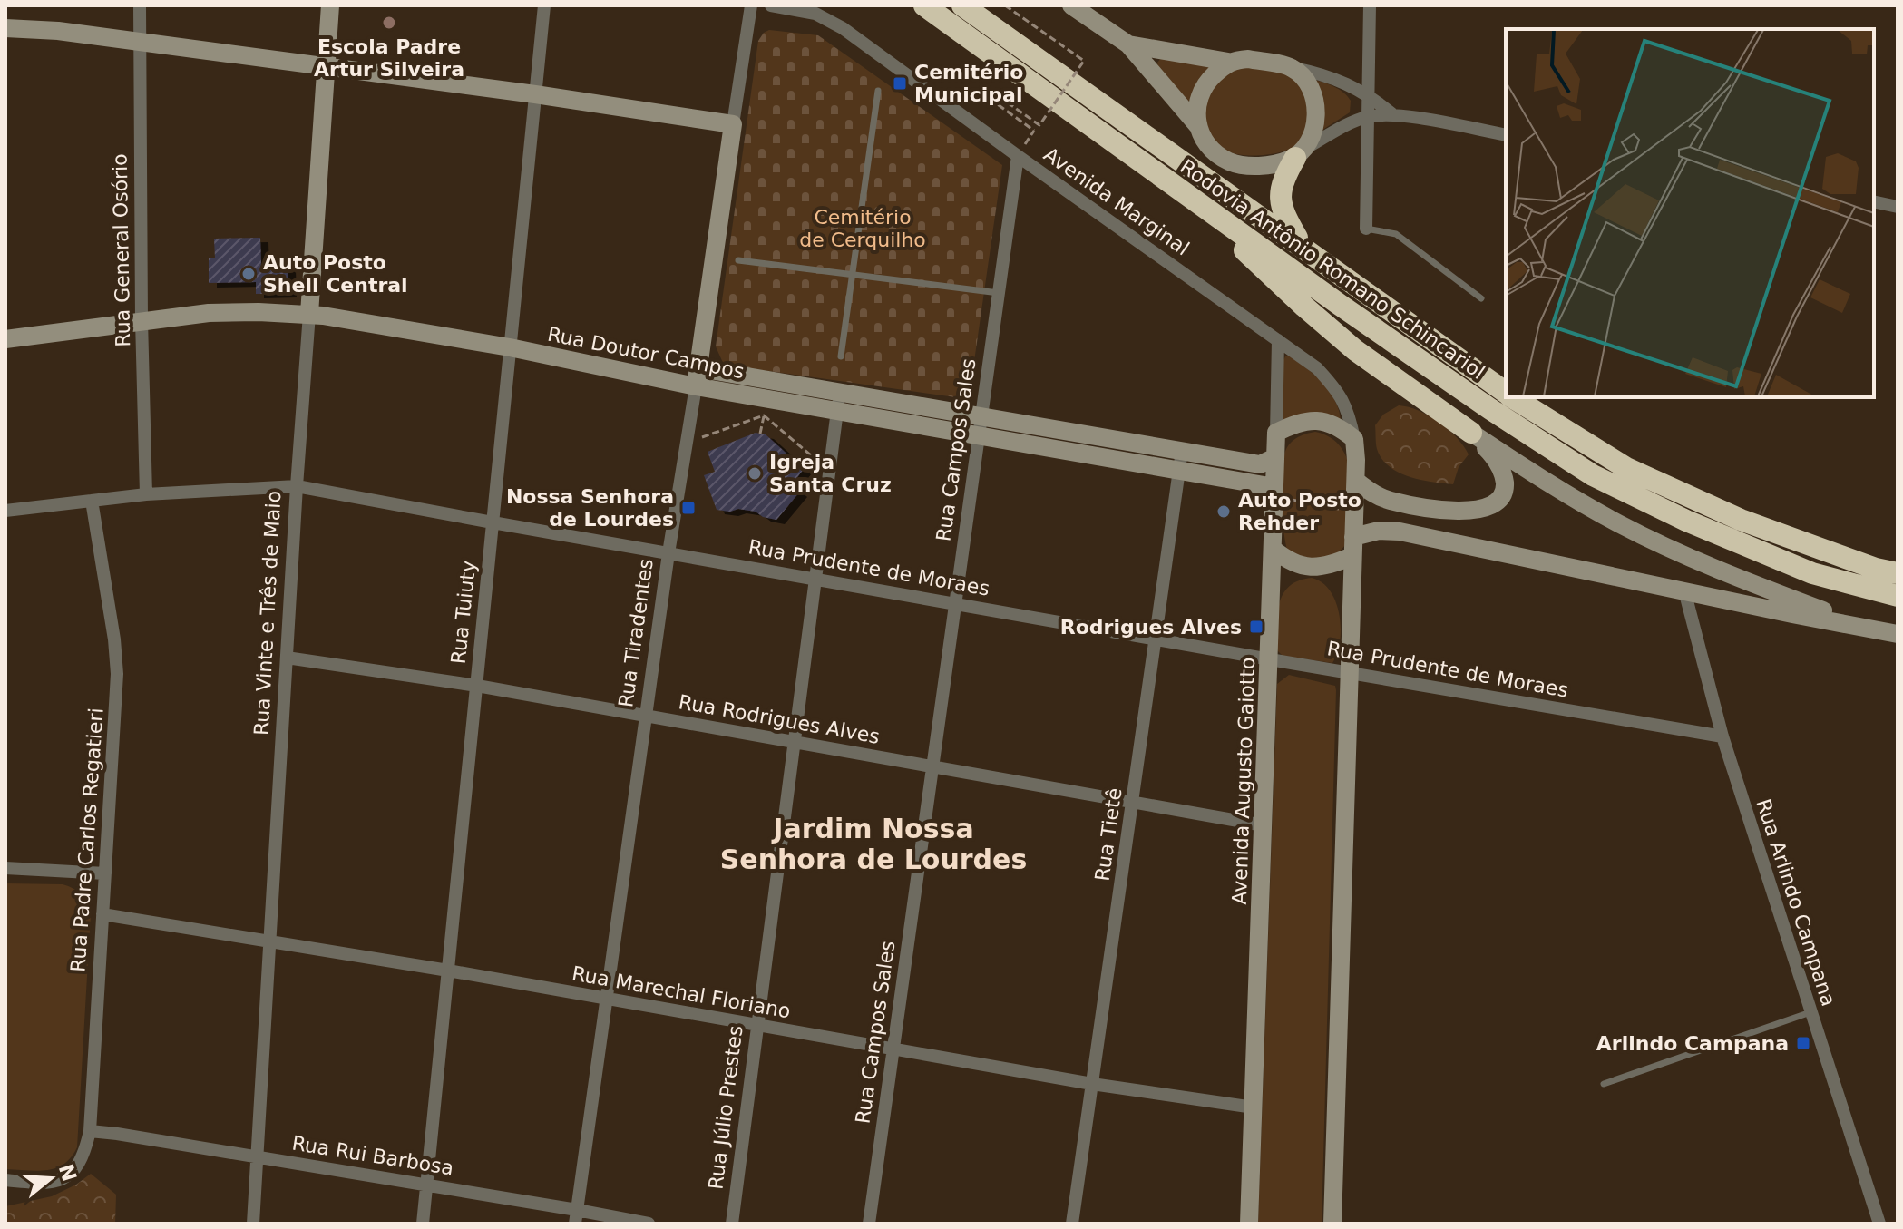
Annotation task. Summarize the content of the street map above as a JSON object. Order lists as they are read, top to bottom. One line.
{"streets":{"highway":["Rodovia Antônio Romano Schincariol"],"street":["Avenida Marginal","Rua General Osório","Rua Doutor Campos","Rua Campos Sales","Rua Prudente de Moraes","Rua Tuiuty","Rua Vinte e Três de Maio","Rua Tiradentes","Rua Rodrigues Alves","Avenida Augusto Gaiotto","Rua Tietê","Rua Padre Carlos Regatieri","Rua Arlindo Campana","Rua Marechal Floriano","Rua Júlio Prestes","Rua Rui Barbosa"]},"crossings":[["Avenida Marginal","Rua Campos Sales"],["Avenida Marginal","Avenida Augusto Gaiotto"],["Rua General Osório","Rua Doutor Campos"],["Rua General Osório","Rua Prudente de Moraes"],["Rua Doutor Campos","Rua Campos Sales"],["Rua Doutor Campos","Rua Tuiuty"],["Rua Doutor Campos","Rua Vinte e Três de Maio"],["Rua Doutor Campos","Rua Tiradentes"],["Rua Doutor Campos","Avenida Augusto Gaiotto"],["Rua Doutor Campos","Rua Tietê"],["Rua Doutor Campos","Rua Júlio Prestes"],["Rua Campos Sales","Rua Prudente de Moraes"],["Rua Campos Sales","Rua Rodrigues Alves"],["Rua Campos Sales","Rua Marechal Floriano"],["Rua Prudente de Moraes","Rua Tuiuty"],["Rua Prudente de Moraes","Rua Vinte e Três de Maio"],["Rua Prudente de Moraes","Rua Tiradentes"],["Rua Prudente de Moraes","Avenida Augusto Gaiotto"],["Rua Prudente de Moraes","Rua Tietê"],["Rua Prudente de Moraes","Rua Padre Carlos Regatieri"],["Rua Prudente de Moraes","Rua Arlindo Campana"],["Rua Prudente de Moraes","Rua Júlio Prestes"],["Rua Tuiuty","Rua Rodrigues Alves"],["Rua Tuiuty","Rua Marechal Floriano"],["Rua Tuiuty","Rua Rui Barbosa"],["Rua Vinte e Três de Maio","Rua Rodrigues Alves"],["Rua Vinte e Três de Maio","Rua Marechal Floriano"],["Rua Vinte e Três de Maio","Rua Rui Barbosa"],["Rua Tiradentes","Rua Rodrigues Alves"],["Rua Tiradentes","Rua Marechal Floriano"],["Rua Tiradentes","Rua Rui Barbosa"],["Rua Rodrigues Alves","Avenida Augusto Gaiotto"],["Rua Rodrigues Alves","Rua Tietê"],["Rua Rodrigues Alves","Rua Júlio Prestes"],["Avenida Augusto Gaiotto","Rua Marechal Floriano"],["Rua Tietê","Rua Marechal Floriano"],["Rua Padre Carlos Regatieri","Rua Marechal Floriano"],["Rua Padre Carlos Regatieri","Rua Rui Barbosa"],["Rua Marechal Floriano","Rua Júlio Prestes"]],"districts":["Jardim Nossa Senhora de Lourdes"],"parks":["Cemitério de Cerquilho"],"places":{"other":["Escola Padre Artur Silveira","Auto Posto Shell Central","Igreja Santa Cruz","Auto Posto Rehder"],"transit":["Cemitério Municipal","Nossa Senhora de Lourdes","Rodrigues Alves","Arlindo Campana"]},"north":"right"}
